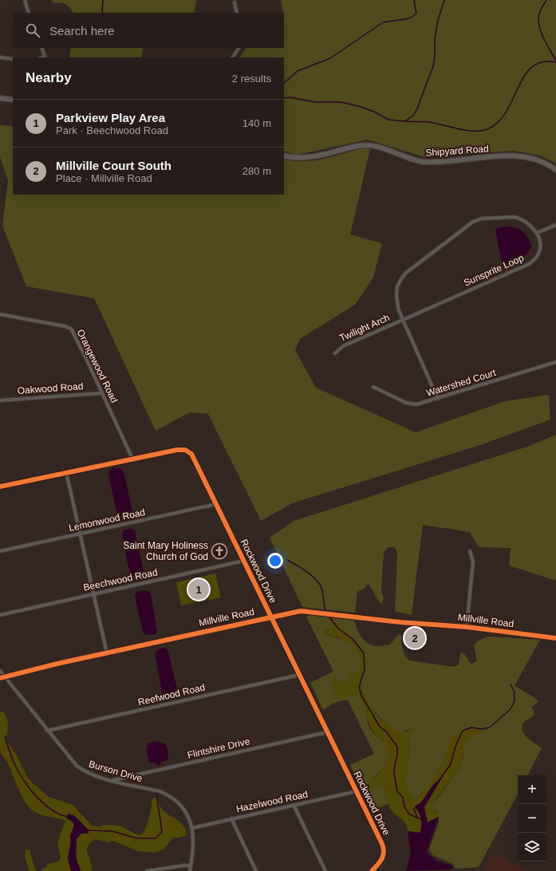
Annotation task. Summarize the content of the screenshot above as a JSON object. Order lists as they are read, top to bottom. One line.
{"streets":{"street":["Shipyard Road","Sunsprite Loop","Twilight Arch","Orangewood Road","Watershed Court","Oakwood Road","Lemonwood Road","Rockwood Drive","Beechwood Road","Millville Road","Reefwood Road","Flintshire Drive","Burson Drive","Hazelwood Road"]},"crossings":[["Sunsprite Loop","Twilight Arch"],["Orangewood Road","Oakwood Road"],["Orangewood Road","Rockwood Drive"],["Lemonwood Road","Rockwood Drive"],["Rockwood Drive","Beechwood Road"],["Rockwood Drive","Millville Road"],["Rockwood Drive","Reefwood Road"],["Rockwood Drive","Flintshire Drive"],["Rockwood Drive","Hazelwood Road"],["Millville Road","Burson Drive"],["Reefwood Road","Burson Drive"],["Flintshire Drive","Burson Drive"],["Burson Drive","Hazelwood Road"]],"places":{"church":["Saint Mary Holiness Church of God"]},"page":{"search":"Search here","heading":["Nearby","2 results"],"list":[{"mark":"1","name":"Parkview Play Area","note":"Park · Beechwood Road","value":"140 m"},{"mark":"2","name":"Millville Court South","note":"Place · Millville Road","value":"280 m"}],"pins":["1","2"],"map_buttons":["+","−"]}}
